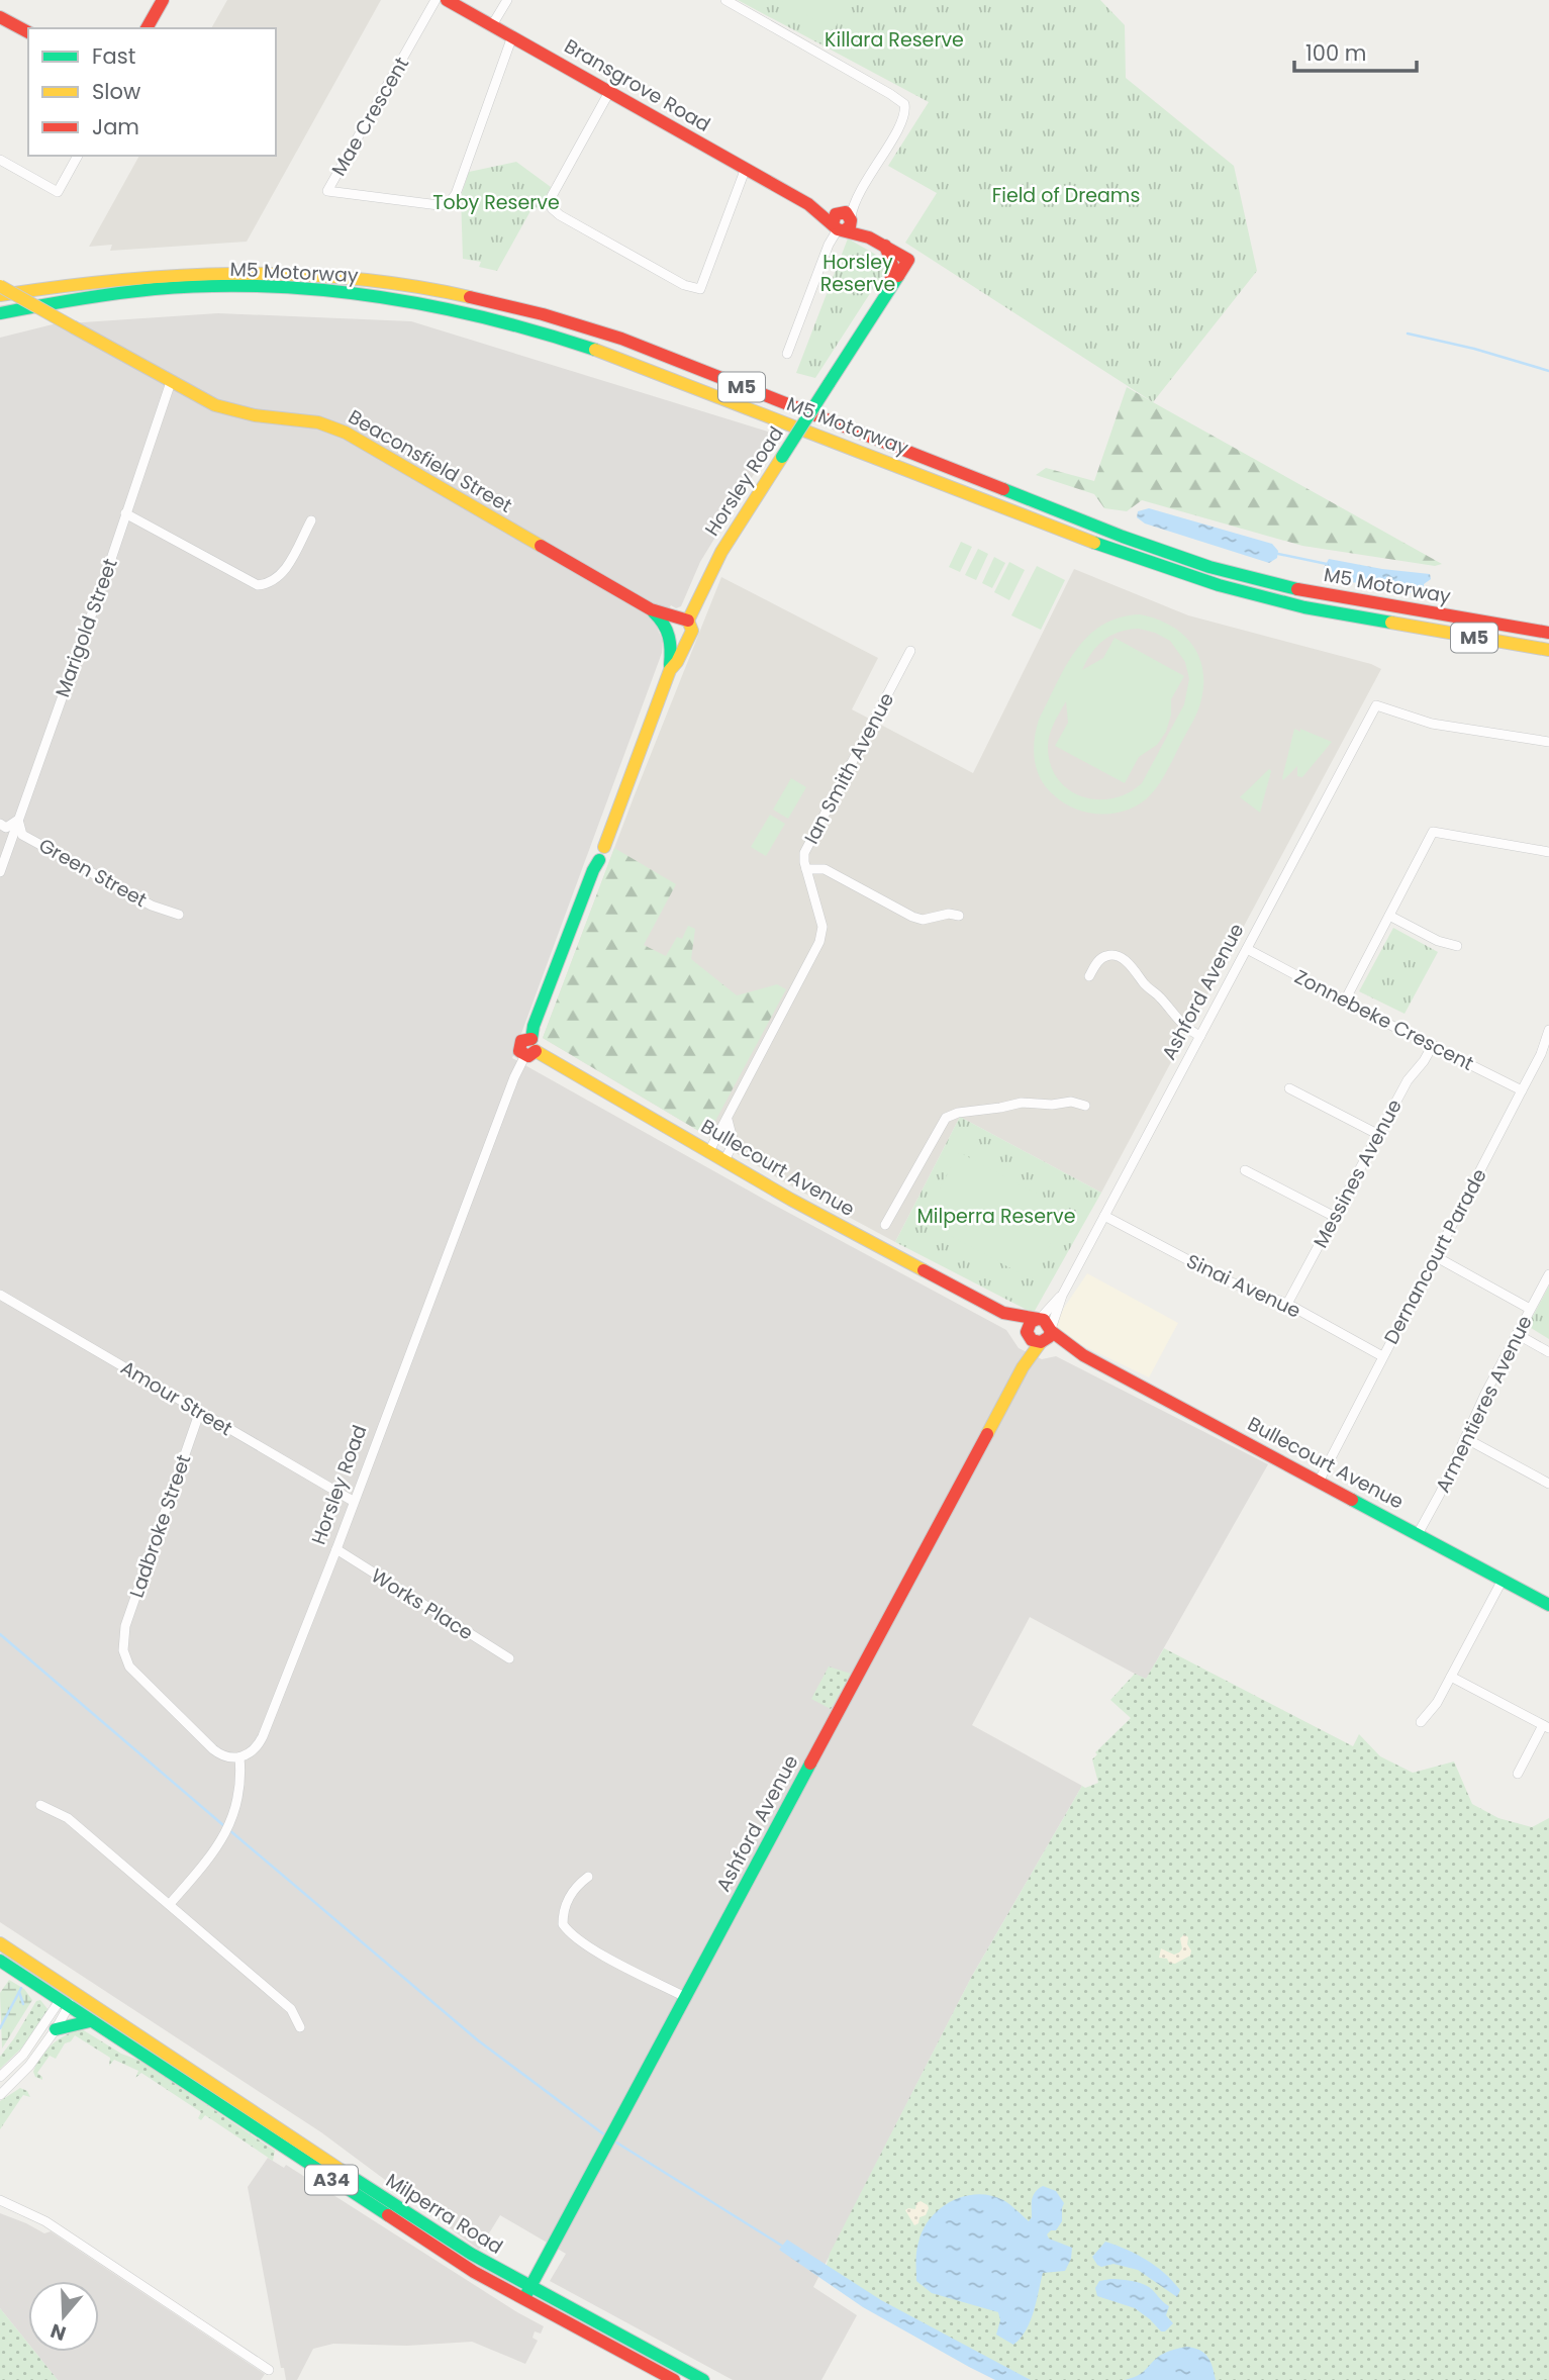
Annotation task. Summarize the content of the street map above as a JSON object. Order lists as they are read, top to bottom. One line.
{"streets":{"main road":["Bransgrove Road","M5 Motorway","M5","Beaconsfield Street","Horsley Road","Ashford Avenue","Bullecourt Avenue","A34","Milperra Road"],"street":["Mae Crescent","Marigold Street","Ian Smith Avenue","Green Street","Zonnebeke Crescent","Messines Avenue","Dernancourt Parade","Sinai Avenue","Amour Street","Armentieres Avenue","Ladbroke Street","Works Place"]},"crossings":[["Bransgrove Road","Mae Crescent"],["Bransgrove Road","Horsley Road"],["Beaconsfield Street","Horsley Road"],["Beaconsfield Street","Marigold Street"],["Horsley Road","Bullecourt Avenue"],["Horsley Road","Amour Street"],["Horsley Road","Ladbroke Street"],["Horsley Road","Works Place"],["Marigold Street","Green Street"],["Ian Smith Avenue","Bullecourt Avenue"],["Ashford Avenue","Zonnebeke Crescent"],["Ashford Avenue","Bullecourt Avenue"],["Ashford Avenue","Sinai Avenue"],["Ashford Avenue","Milperra Road"],["Zonnebeke Crescent","Messines Avenue"],["Zonnebeke Crescent","Dernancourt Parade"],["Bullecourt Avenue","Dernancourt Parade"],["Bullecourt Avenue","Armentieres Avenue"],["Messines Avenue","Sinai Avenue"],["Dernancourt Parade","Sinai Avenue"],["Amour Street","Ladbroke Street"]],"parks":["Killara Reserve","Field of Dreams","Toby Reserve","Horsley Reserve","Milperra Reserve"],"legend":["Fast","Slow","Jam"],"scale_bar":"100 m","north":"bottom"}
